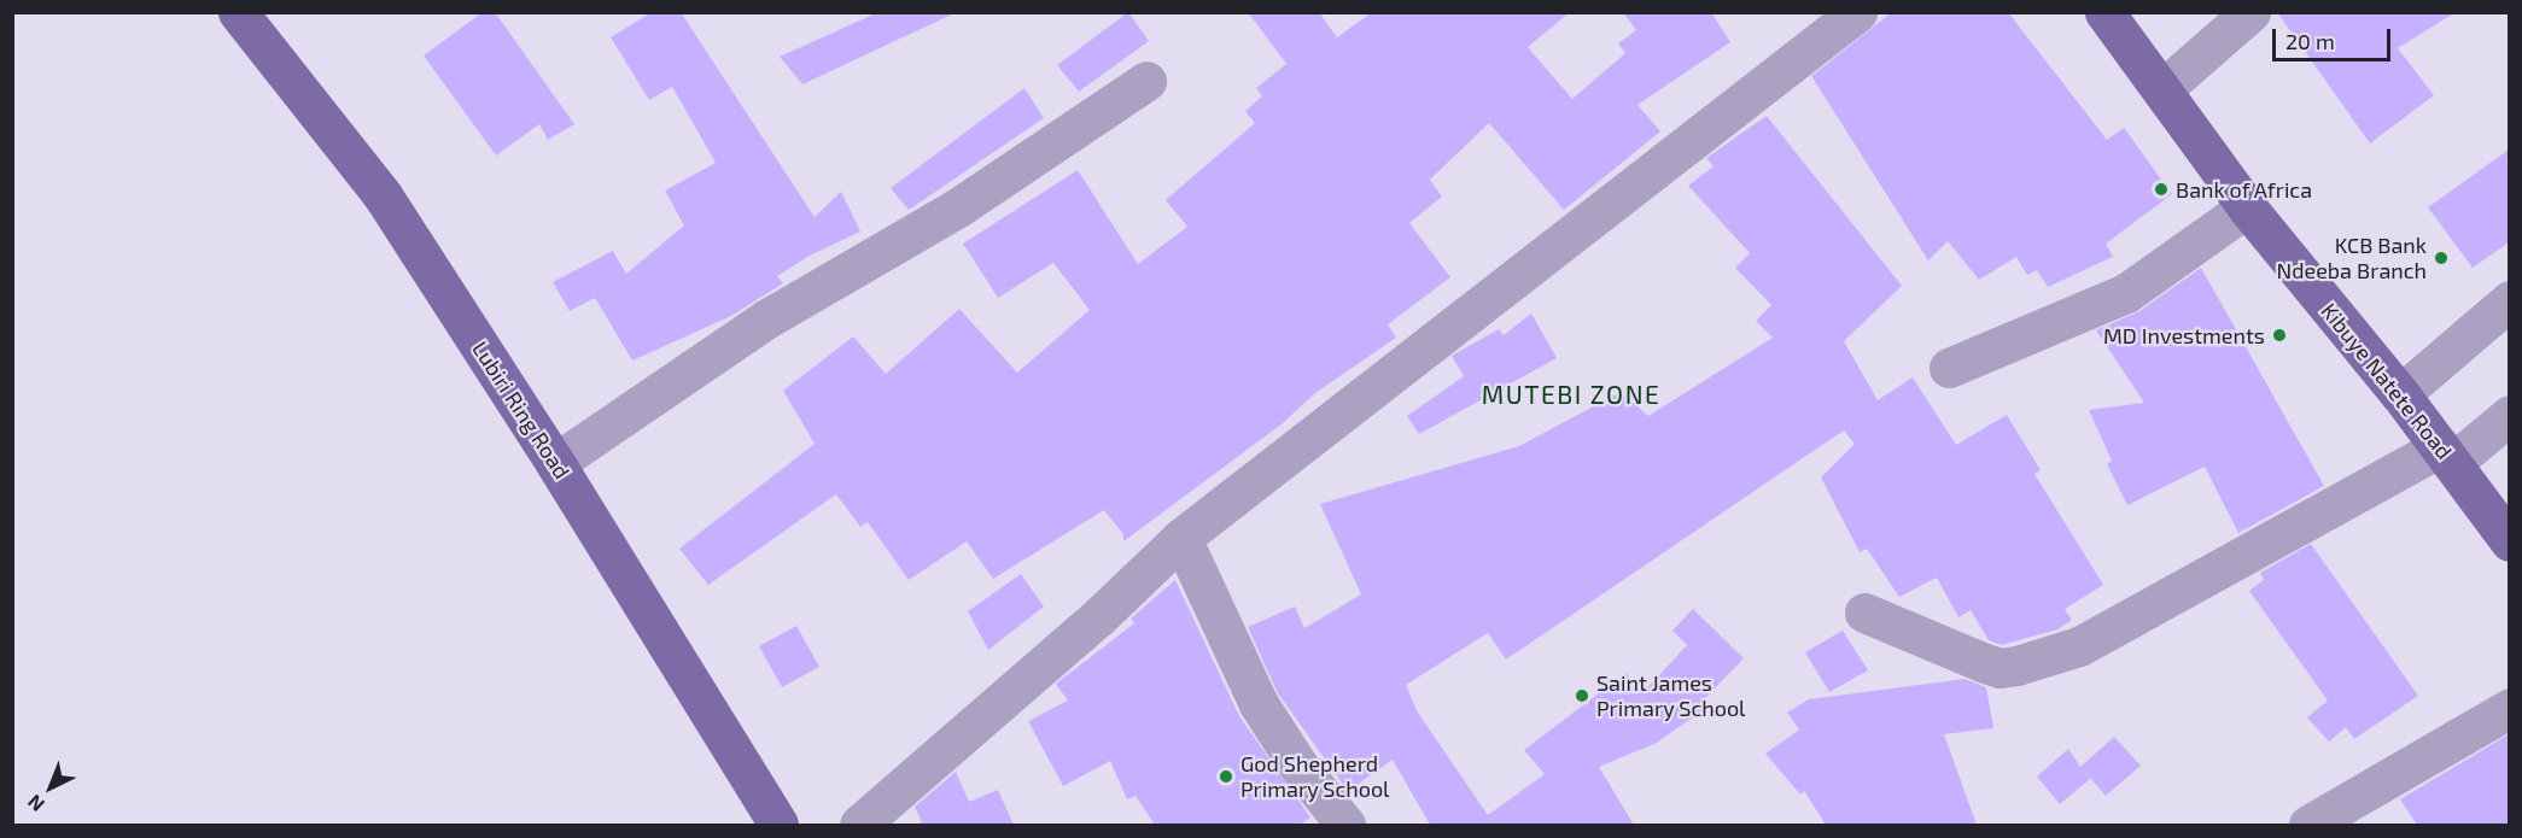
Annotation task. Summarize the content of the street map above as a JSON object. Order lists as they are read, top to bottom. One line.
{"streets":{"main road":["Kibuye Natete Road","Lubiri Ring Road"]},"districts":["MUTEBI ZONE"],"places":["Bank of Africa","KCB Bank Ndeeba Branch","MD Investments","Saint James Primary School","God Shepherd Primary School"],"scale_bar":"20 m","north":"bottom left"}
